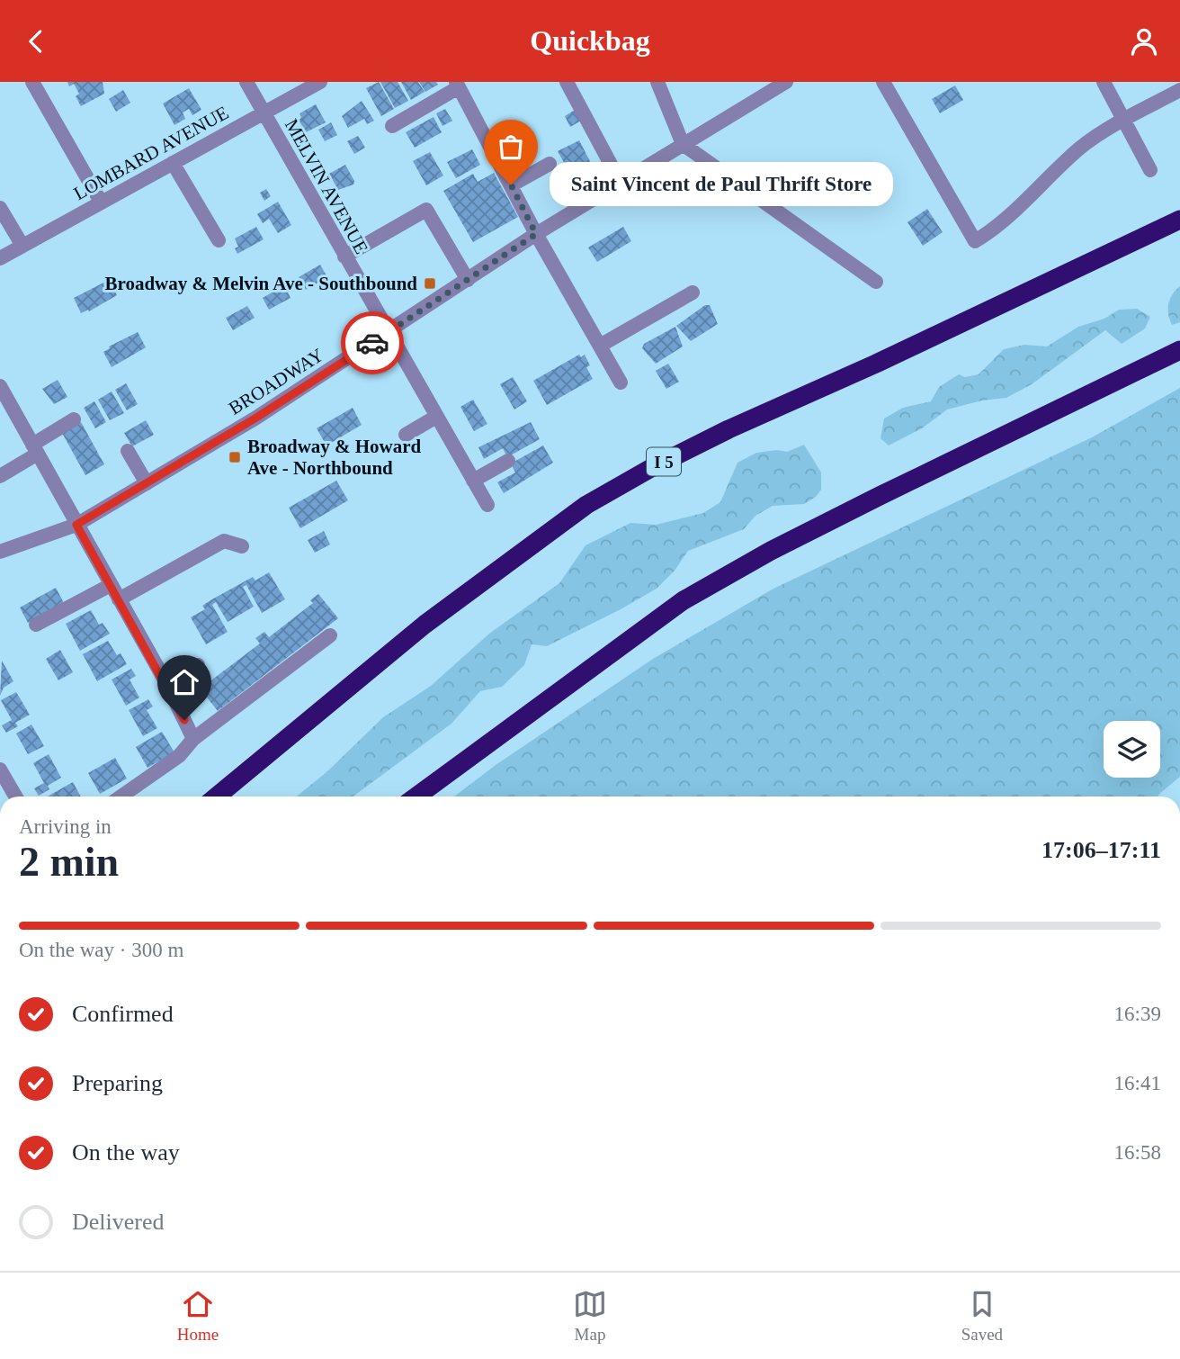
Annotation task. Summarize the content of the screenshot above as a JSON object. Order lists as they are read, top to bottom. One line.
{"streets":{"highway":["I 5"],"street":["LOMBARD AVENUE","MELVIN AVENUE","BROADWAY"]},"crossings":[["LOMBARD AVENUE","MELVIN AVENUE"],["MELVIN AVENUE","BROADWAY"]],"places":{"other":["Saint Vincent de Paul Thrift Store"],"transit":["Broadway & Melvin Ave - Southbound","Broadway & Howard Ave - Northbound"]},"page":{"header":"Quickbag","bubble":"Saint Vincent de Paul Thrift Store","heading":["2 min","Arriving in","17:06–17:11"],"bar":"On the way · 300 m","list":[["Confirmed","16:39"],["Preparing","16:41"],["On the way","16:58"],"Delivered"],"tabs":["Home","Map","Saved"]}}
